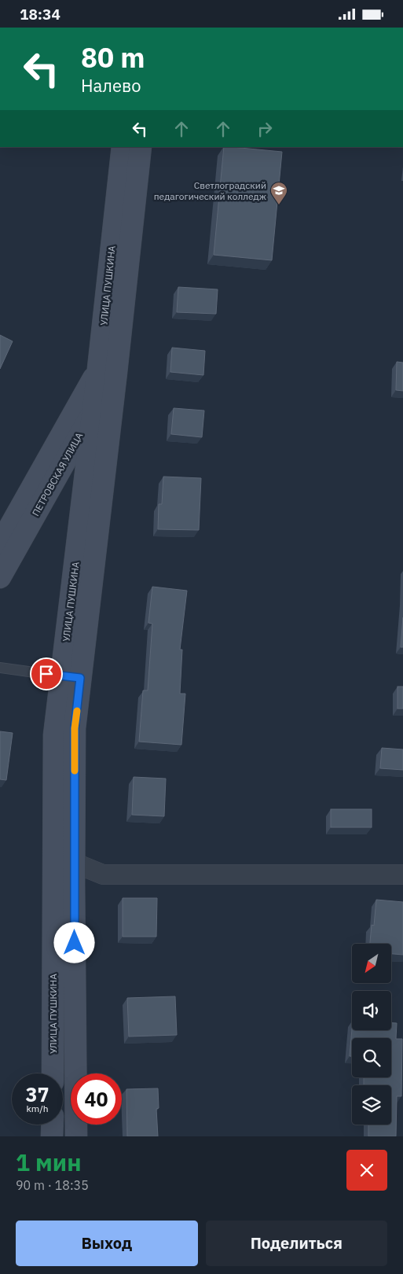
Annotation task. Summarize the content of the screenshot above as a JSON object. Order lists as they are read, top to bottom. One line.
{"streets":{"street":["УЛИЦА ПУШКИНА","ПЕТРОВСКАЯ УЛИЦА"]},"crossings":[["УЛИЦА ПУШКИНА","ПЕТРОВСКАЯ УЛИЦА"]],"places":{"school or university":["Светлоградский педагогический колледж"]},"north":"bottom left","page":{"status":"18:34","turn":["80 m","Налево"],"speed":"37 km/h","limit":"40","heading":["1 мин","90 m · 18:35"],"buttons":["Выход","Поделиться"]}}
